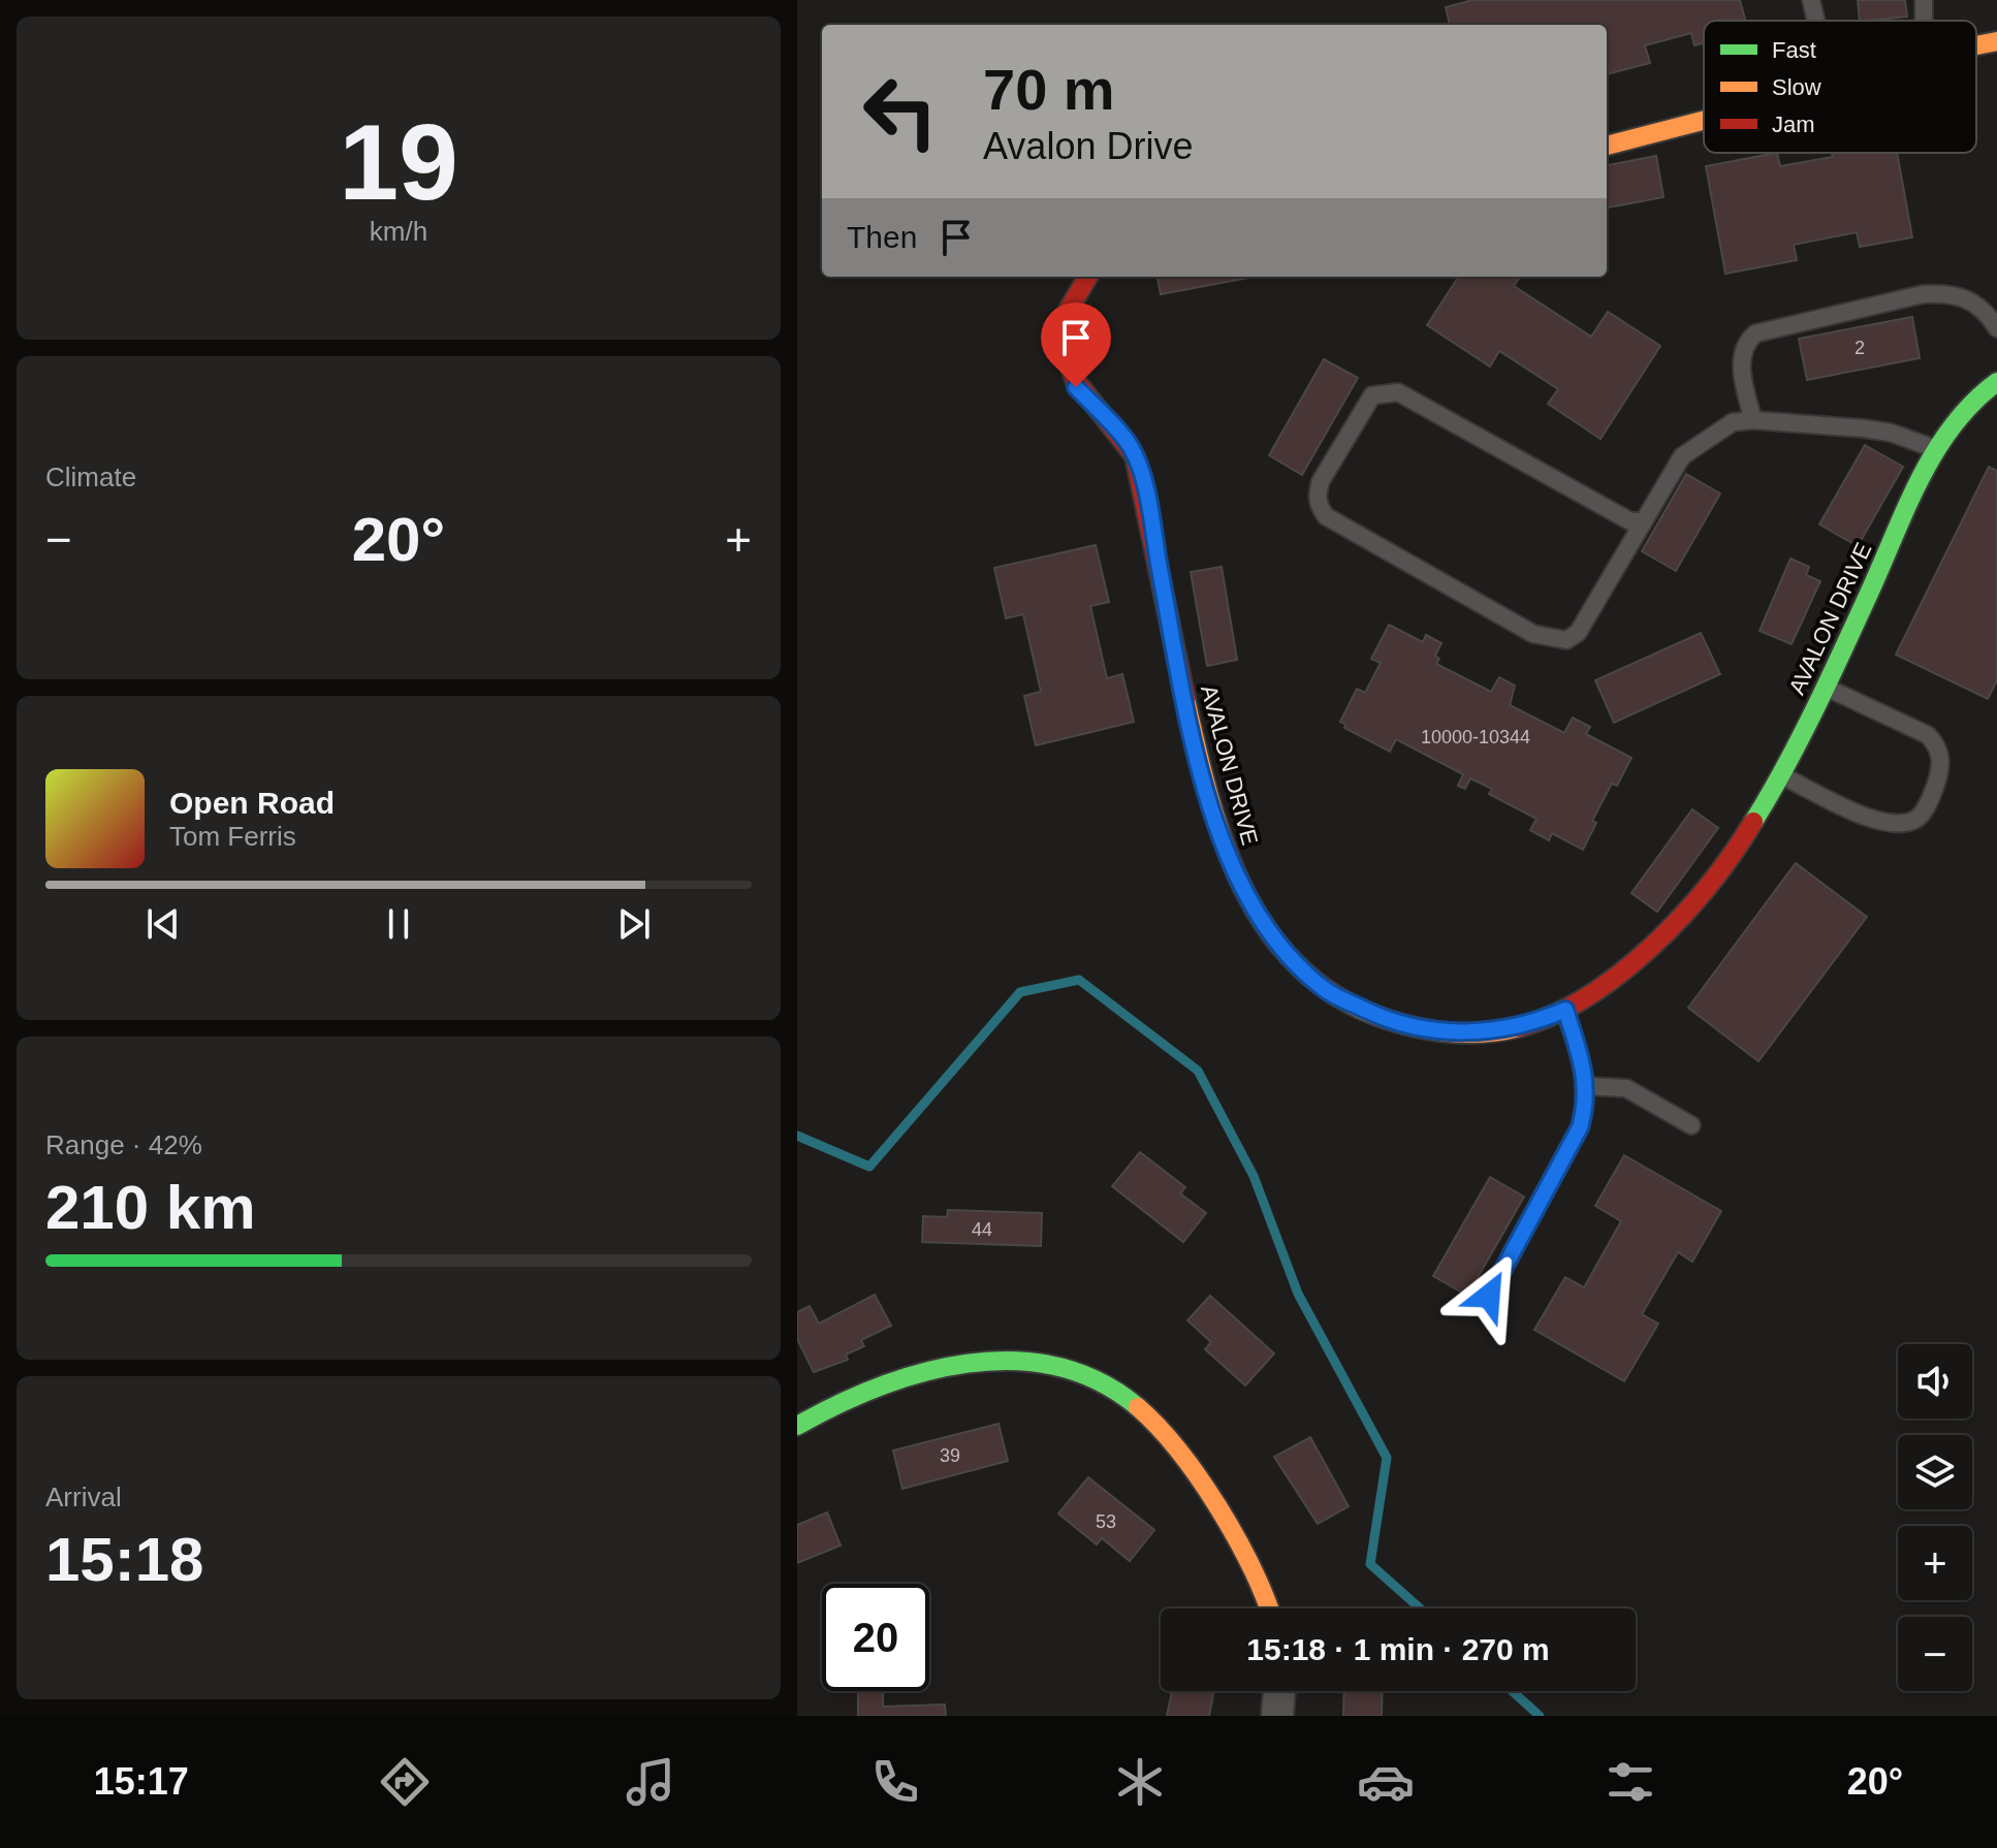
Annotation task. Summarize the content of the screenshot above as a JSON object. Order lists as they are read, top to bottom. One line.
{"streets":{"street":["AVALON DRIVE"]},"house_numbers":["2","10000-10344","44","39","53"],"legend":["Fast","Slow","Jam"],"page":{"tile":[["19","km/h"],"Climate",["Range · 42%","210 km"],["Arrival","15:18"]],"turn":["70 m","Avalon Drive"],"then":"Then","heat":["−","20°","+"],"song":["Open Road","Tom Ferris"],"map_buttons":["+","−"],"limit":"20","trip":"15:18 · 1 min · 270 m","tabs":["15:17","20°"]}}
